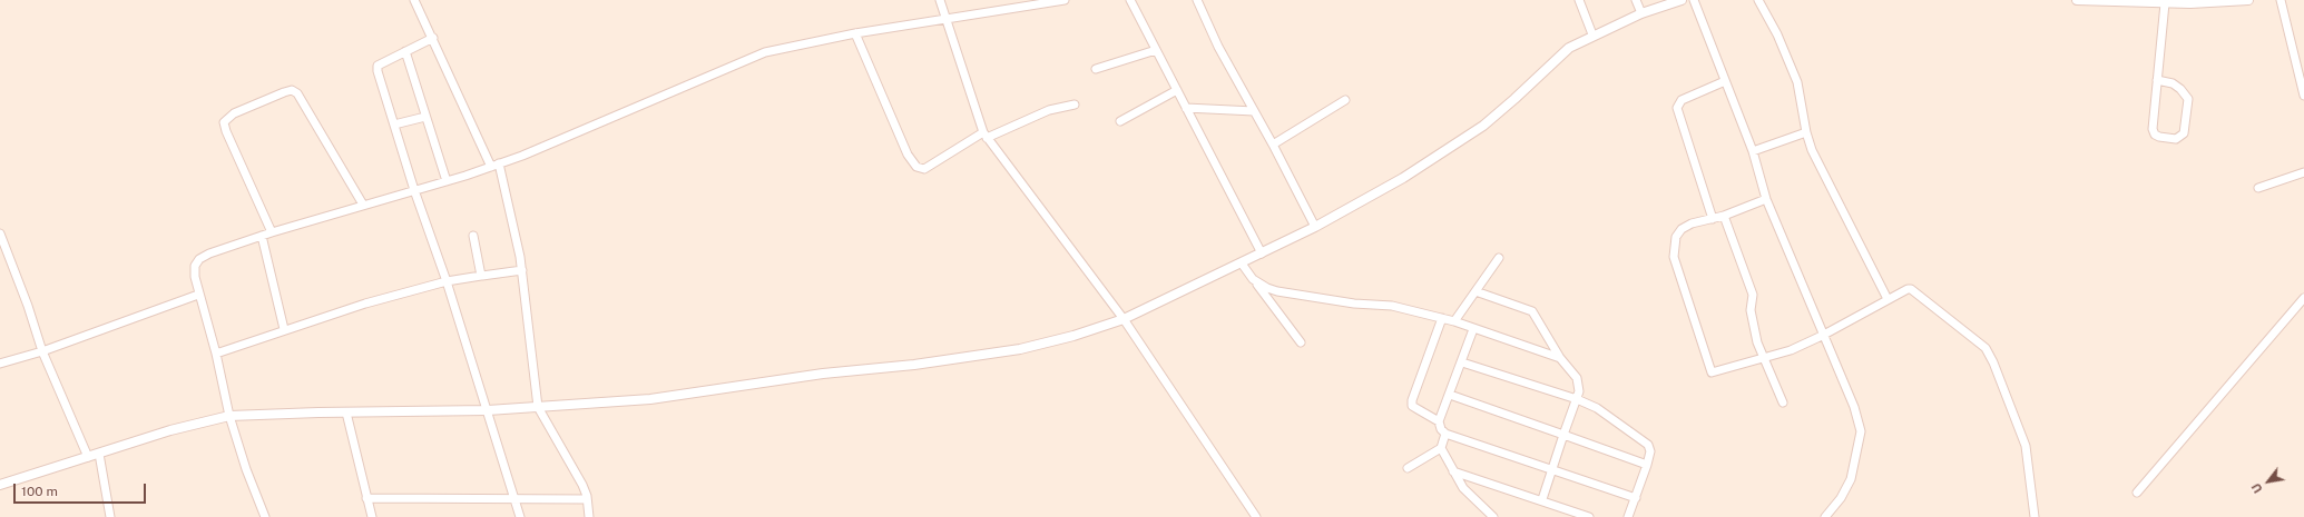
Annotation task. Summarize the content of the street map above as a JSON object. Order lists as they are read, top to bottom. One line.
{"scale_bar":"100 m","north":"bottom left"}
